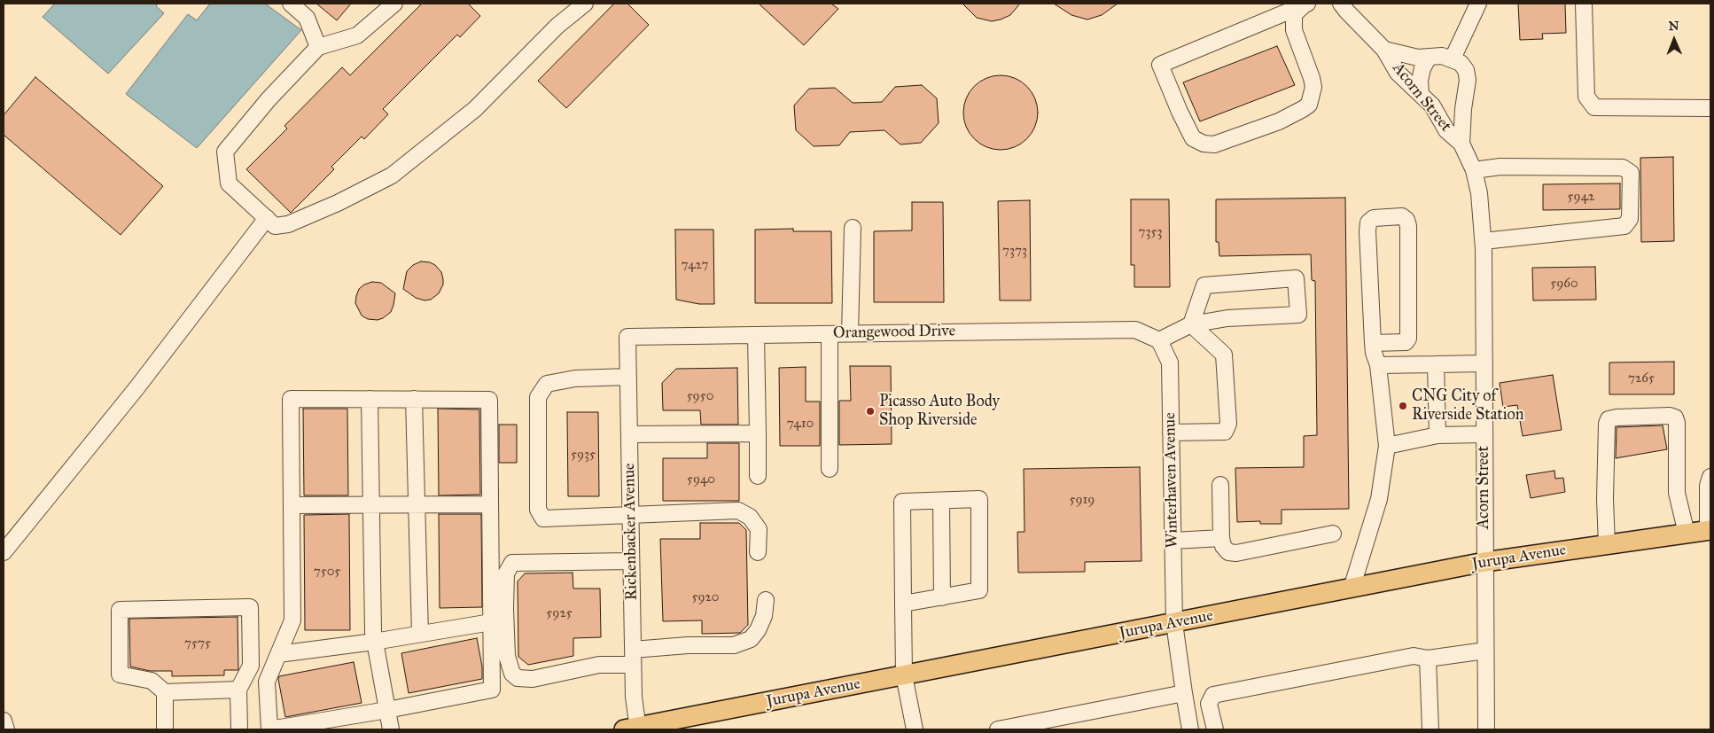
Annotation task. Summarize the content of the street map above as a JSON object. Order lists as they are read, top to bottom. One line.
{"streets":{"main road":["Jurupa Avenue"],"street":["Acorn Street","Orangewood Drive","Winterhaven Avenue","Rickenbacker Avenue"]},"crossings":[["Acorn Street","Jurupa Avenue"],["Orangewood Drive","Winterhaven Avenue"],["Orangewood Drive","Rickenbacker Avenue"],["Winterhaven Avenue","Jurupa Avenue"],["Rickenbacker Avenue","Jurupa Avenue"]],"places":["CNG City of Riverside Station","Picasso Auto Body Shop Riverside"],"house_numbers":["5942","7353","7373","7427","5960","7265","5950","7410","5935","5940","5919","7505","5920","5925","7575"],"north":"top"}
